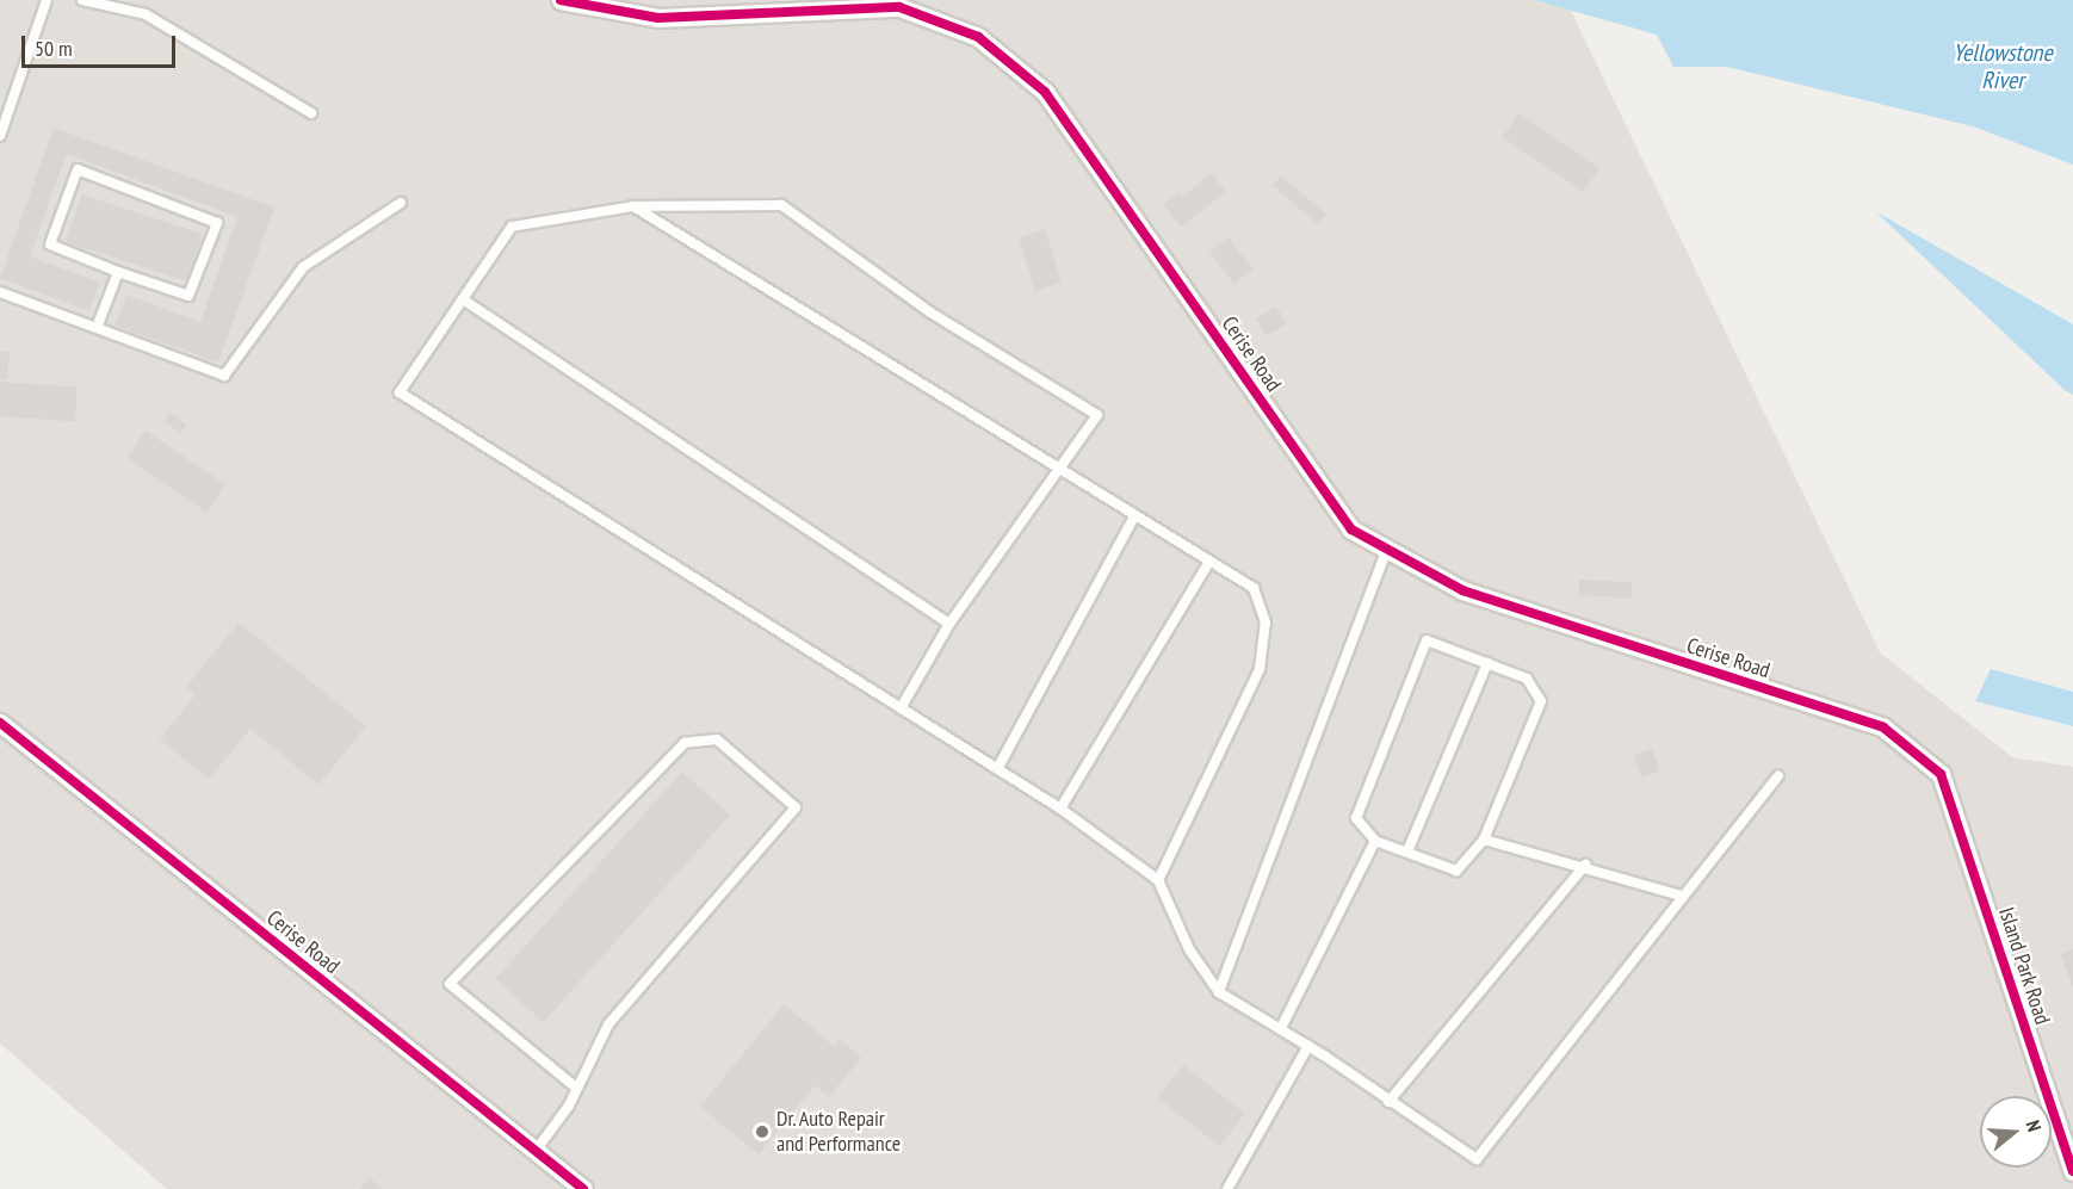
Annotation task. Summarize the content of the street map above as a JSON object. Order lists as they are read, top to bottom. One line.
{"streets":{"street":["Cerise Road","Island Park Road"]},"crossings":[["Cerise Road","Island Park Road"]],"water":["Yellowstone River"],"places":["Dr. Auto Repair and Performance"],"scale_bar":"50 m","north":"right"}
